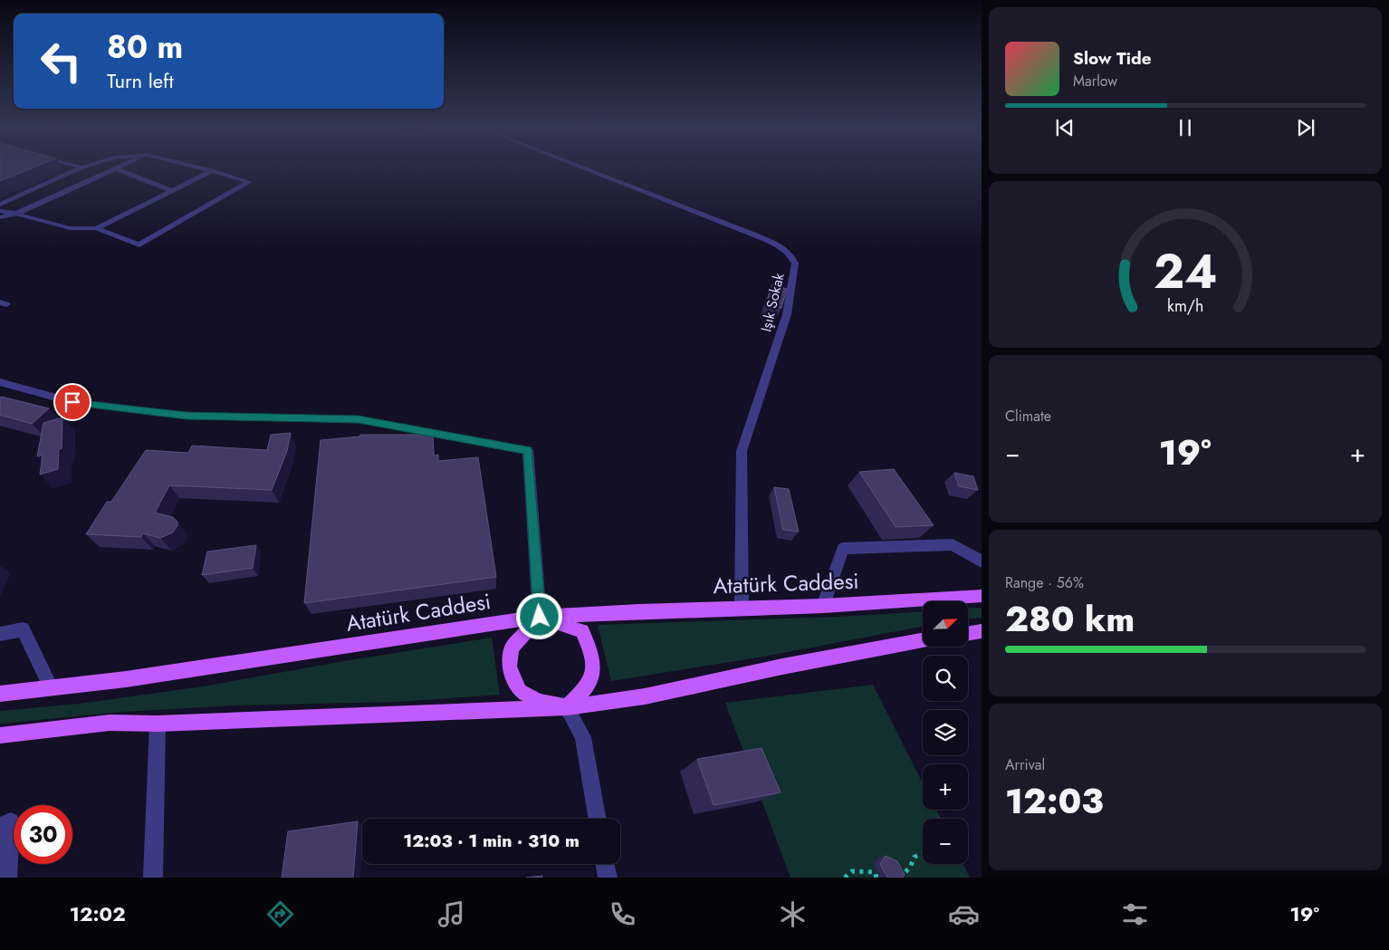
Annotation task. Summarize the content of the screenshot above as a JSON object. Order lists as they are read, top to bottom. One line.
{"streets":{"main road":["Atatürk Caddesi"],"street":["Işık Sokak"]},"crossings":[["Işık Sokak","Atatürk Caddesi"]],"north":"top right","page":{"turn":["80 m","Turn left"],"song":["Slow Tide","Marlow"],"tile":["Climate",["Range · 56%","280 km"],["Arrival","12:03"]],"heat":["−","19°","+"],"map_buttons":["+","−"],"limit":"30","trip":"12:03 · 1 min · 310 m","tabs":["12:02","19°"],"gauge":["24","km/h"]}}
